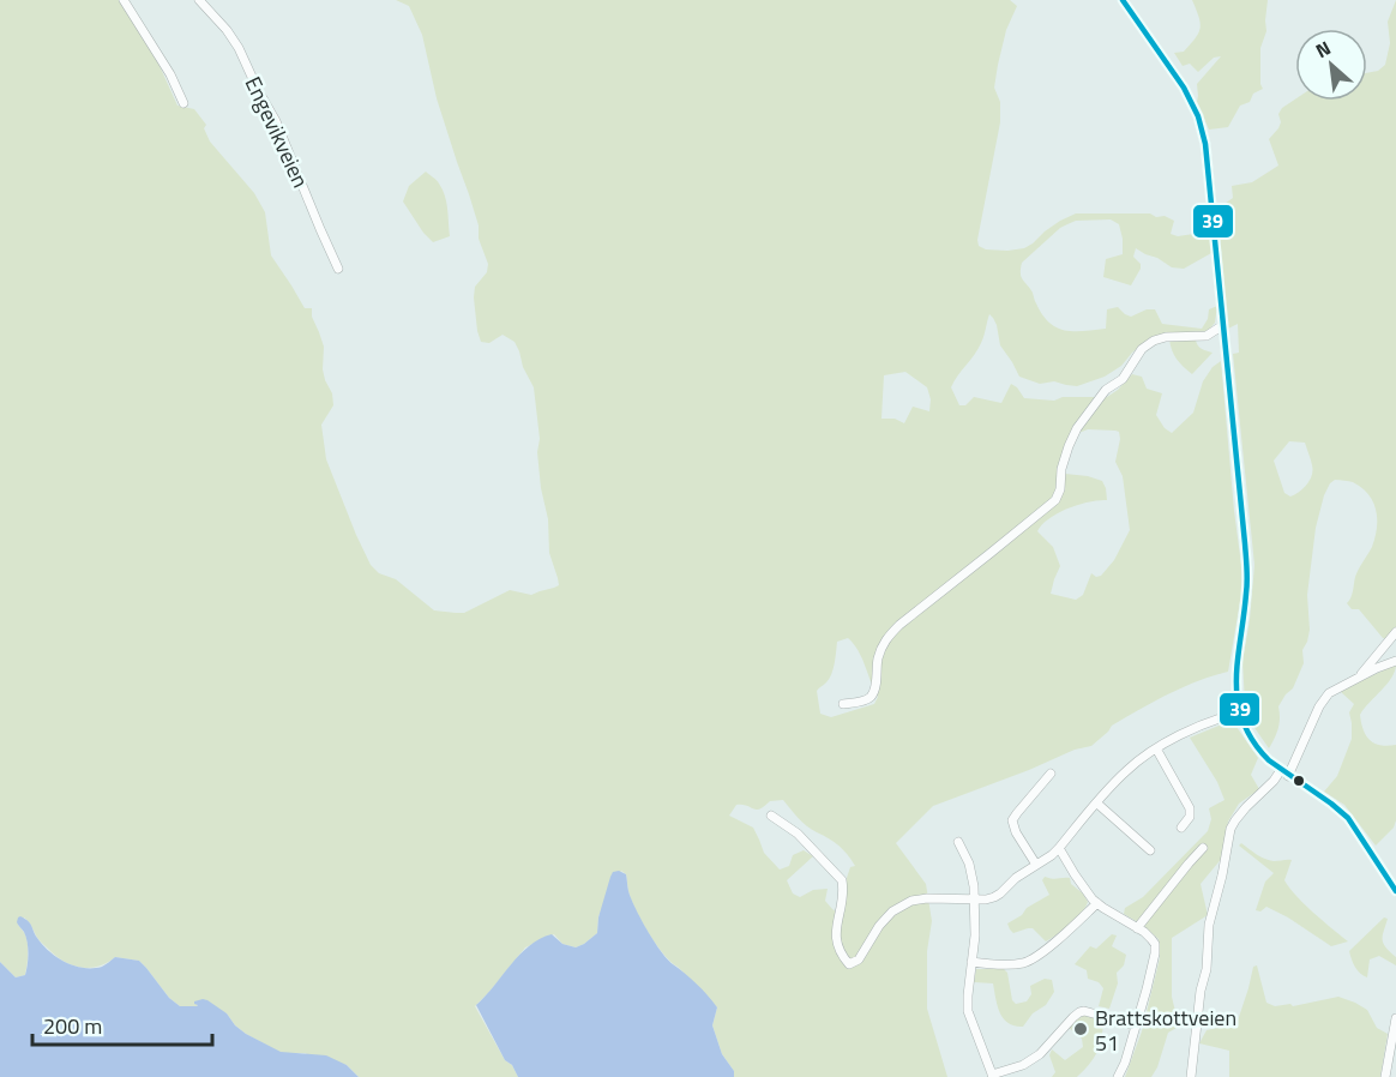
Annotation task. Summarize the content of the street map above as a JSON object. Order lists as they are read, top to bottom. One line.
{"streets":{"street":["Engevikveien"]},"places":["Brattskottveien 51"],"lines":["transit line 39"],"scale_bar":"200 m","north":"top left"}
